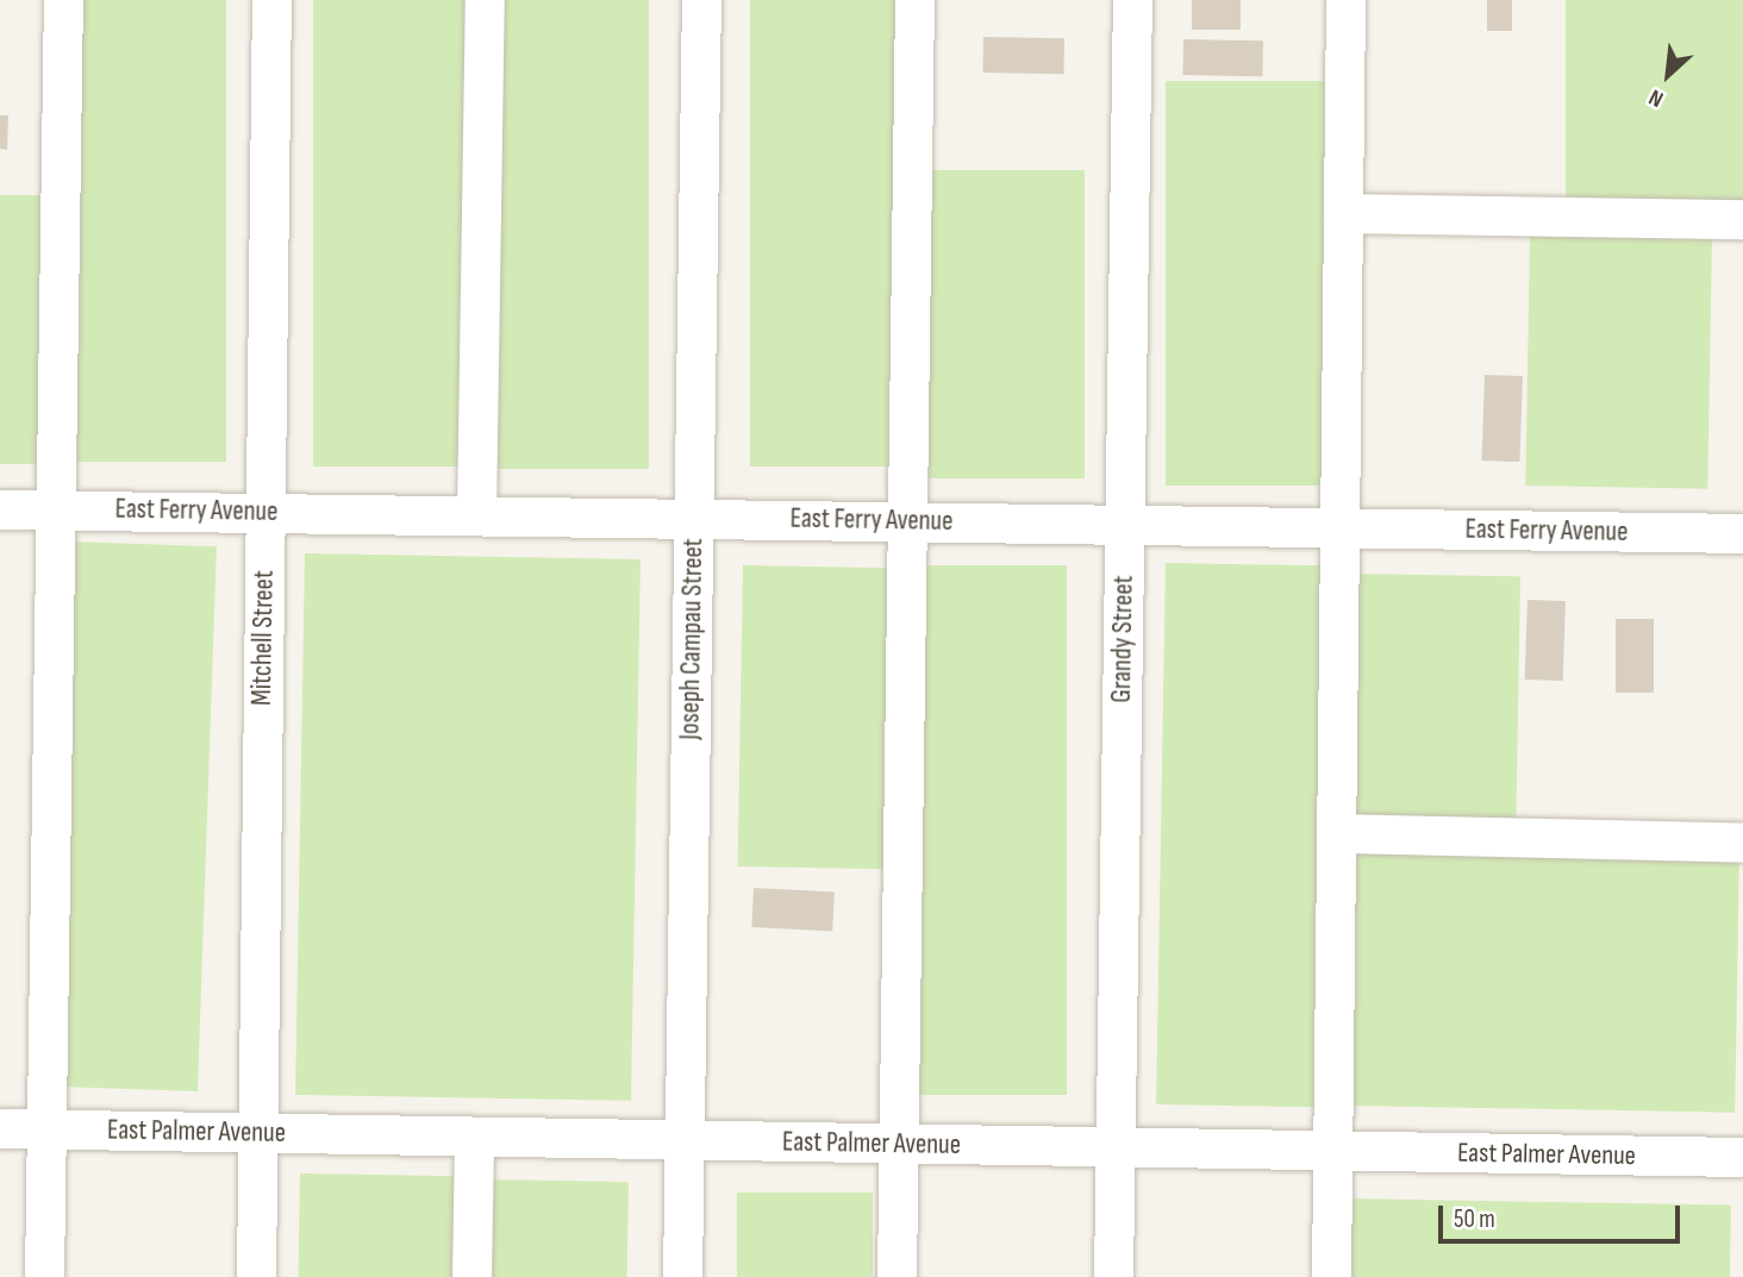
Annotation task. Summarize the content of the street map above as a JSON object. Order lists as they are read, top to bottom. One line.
{"streets":{"street":["East Ferry Avenue","Mitchell Street","Joseph Campau Street","Grandy Street","East Palmer Avenue"]},"crossings":[["East Ferry Avenue","Mitchell Street"],["East Ferry Avenue","Joseph Campau Street"],["East Ferry Avenue","Grandy Street"],["Mitchell Street","East Palmer Avenue"],["Joseph Campau Street","East Palmer Avenue"],["Grandy Street","East Palmer Avenue"]],"scale_bar":"50 m","north":"bottom left"}
